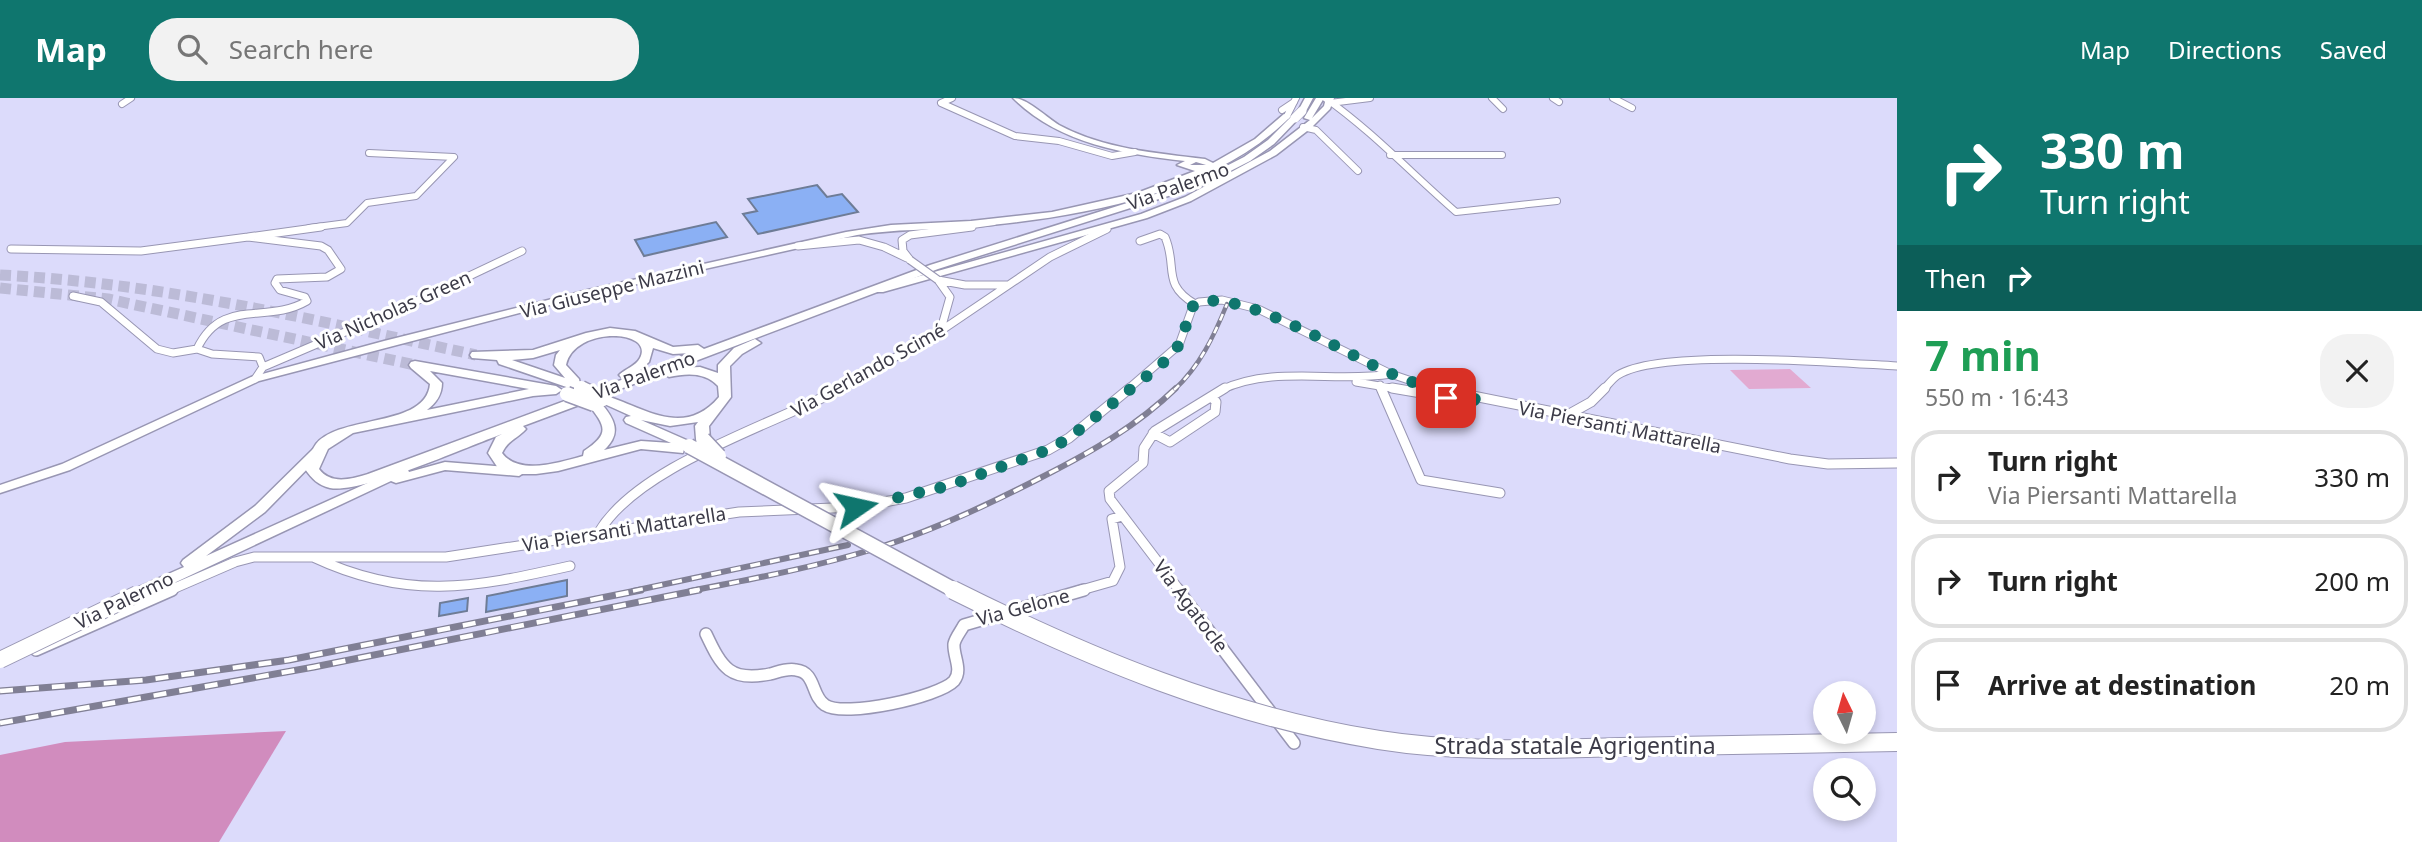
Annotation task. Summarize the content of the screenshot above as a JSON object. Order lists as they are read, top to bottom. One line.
{"streets":{"main road":["Via Palermo","Strada statale Agrigentina"],"street":["Via Giuseppe Mazzini","Via Nicholas Green","Via Gerlando Scimé","Via Piersanti Mattarella","Via Agatocle","Via Gelone"]},"crossings":[["Via Palermo","Via Giuseppe Mazzini"],["Via Palermo","Via Piersanti Mattarella"],["Via Gerlando Scimé","Via Piersanti Mattarella"],["Via Agatocle","Via Gelone"]],"north":"top","page":{"header":"Map","search":"Search here","nav":["Map","Directions","Saved"],"turn":["330 m","Turn right"],"then":"Then","heading":["7 min","550 m · 16:43"],"list":[{"name":"Turn right","note":"Via Piersanti Mattarella","value":"330 m"},{"name":"Turn right","value":"200 m"},{"name":"Arrive at destination","value":"20 m"}]}}
